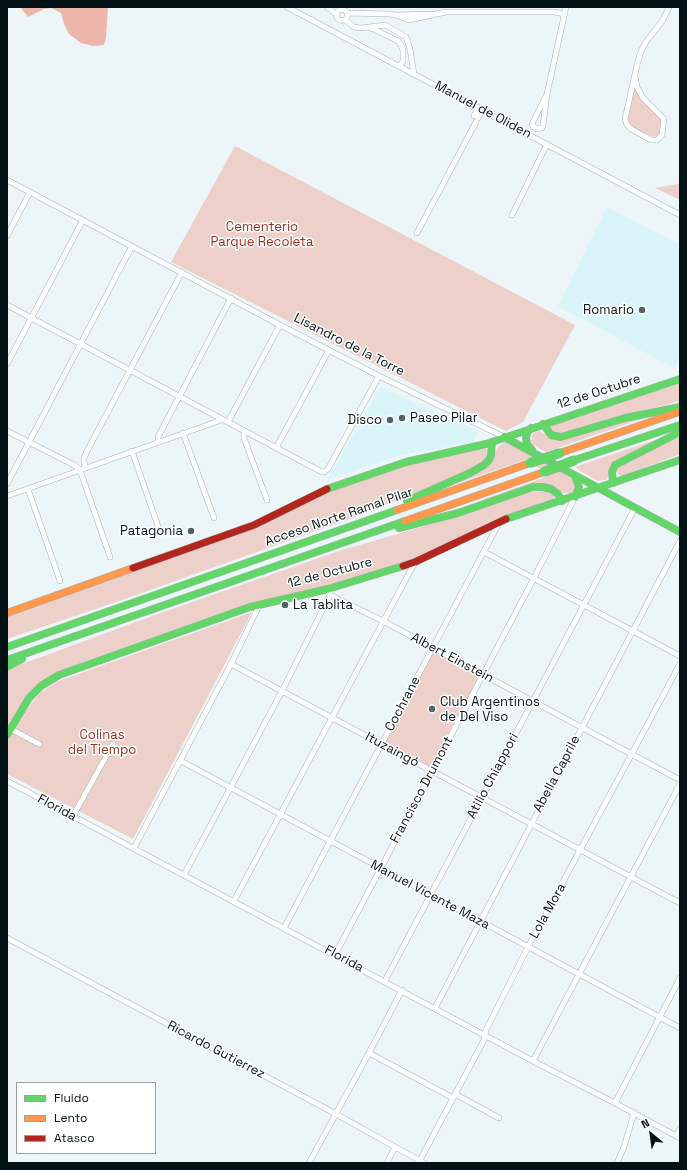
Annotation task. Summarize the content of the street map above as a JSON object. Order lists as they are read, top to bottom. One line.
{"streets":{"main road":["Lisandro de la Torre","12 de Octubre","Acceso Norte Ramal Pilar"],"street":["Manuel de Oliden","Albert Einstein","Cochrane","Ituzaingó","Abella Caprile","Atilio Chiappori","Francisco Drumont","Florida","Manuel Vicente Maza","Lola Mora","Ricardo Gutierrez"]},"crossings":[["Lisandro de la Torre","12 de Octubre"],["Lisandro de la Torre","Atilio Chiappori"],["12 de Octubre","Albert Einstein"],["12 de Octubre","Cochrane"],["12 de Octubre","Francisco Drumont"],["Albert Einstein","Cochrane"],["Albert Einstein","Abella Caprile"],["Albert Einstein","Atilio Chiappori"],["Albert Einstein","Francisco Drumont"],["Albert Einstein","Lola Mora"],["Cochrane","Ituzaingó"],["Cochrane","Florida"],["Cochrane","Manuel Vicente Maza"],["Ituzaingó","Abella Caprile"],["Ituzaingó","Atilio Chiappori"],["Ituzaingó","Francisco Drumont"],["Ituzaingó","Lola Mora"],["Abella Caprile","Florida"],["Abella Caprile","Manuel Vicente Maza"],["Atilio Chiappori","Florida"],["Atilio Chiappori","Manuel Vicente Maza"],["Francisco Drumont","Florida"],["Francisco Drumont","Manuel Vicente Maza"],["Florida","Lola Mora"],["Manuel Vicente Maza","Lola Mora"],["Lola Mora","Ricardo Gutierrez"]],"parks":["Cementerio Parque Recoleta","Colinas del Tiempo"],"places":["Romario","Paseo Pilar","Disco","Patagonia","La Tablita","Club Argentinos de Del Viso"],"legend":["Fluido","Lento","Atasco"],"north":"top left"}
